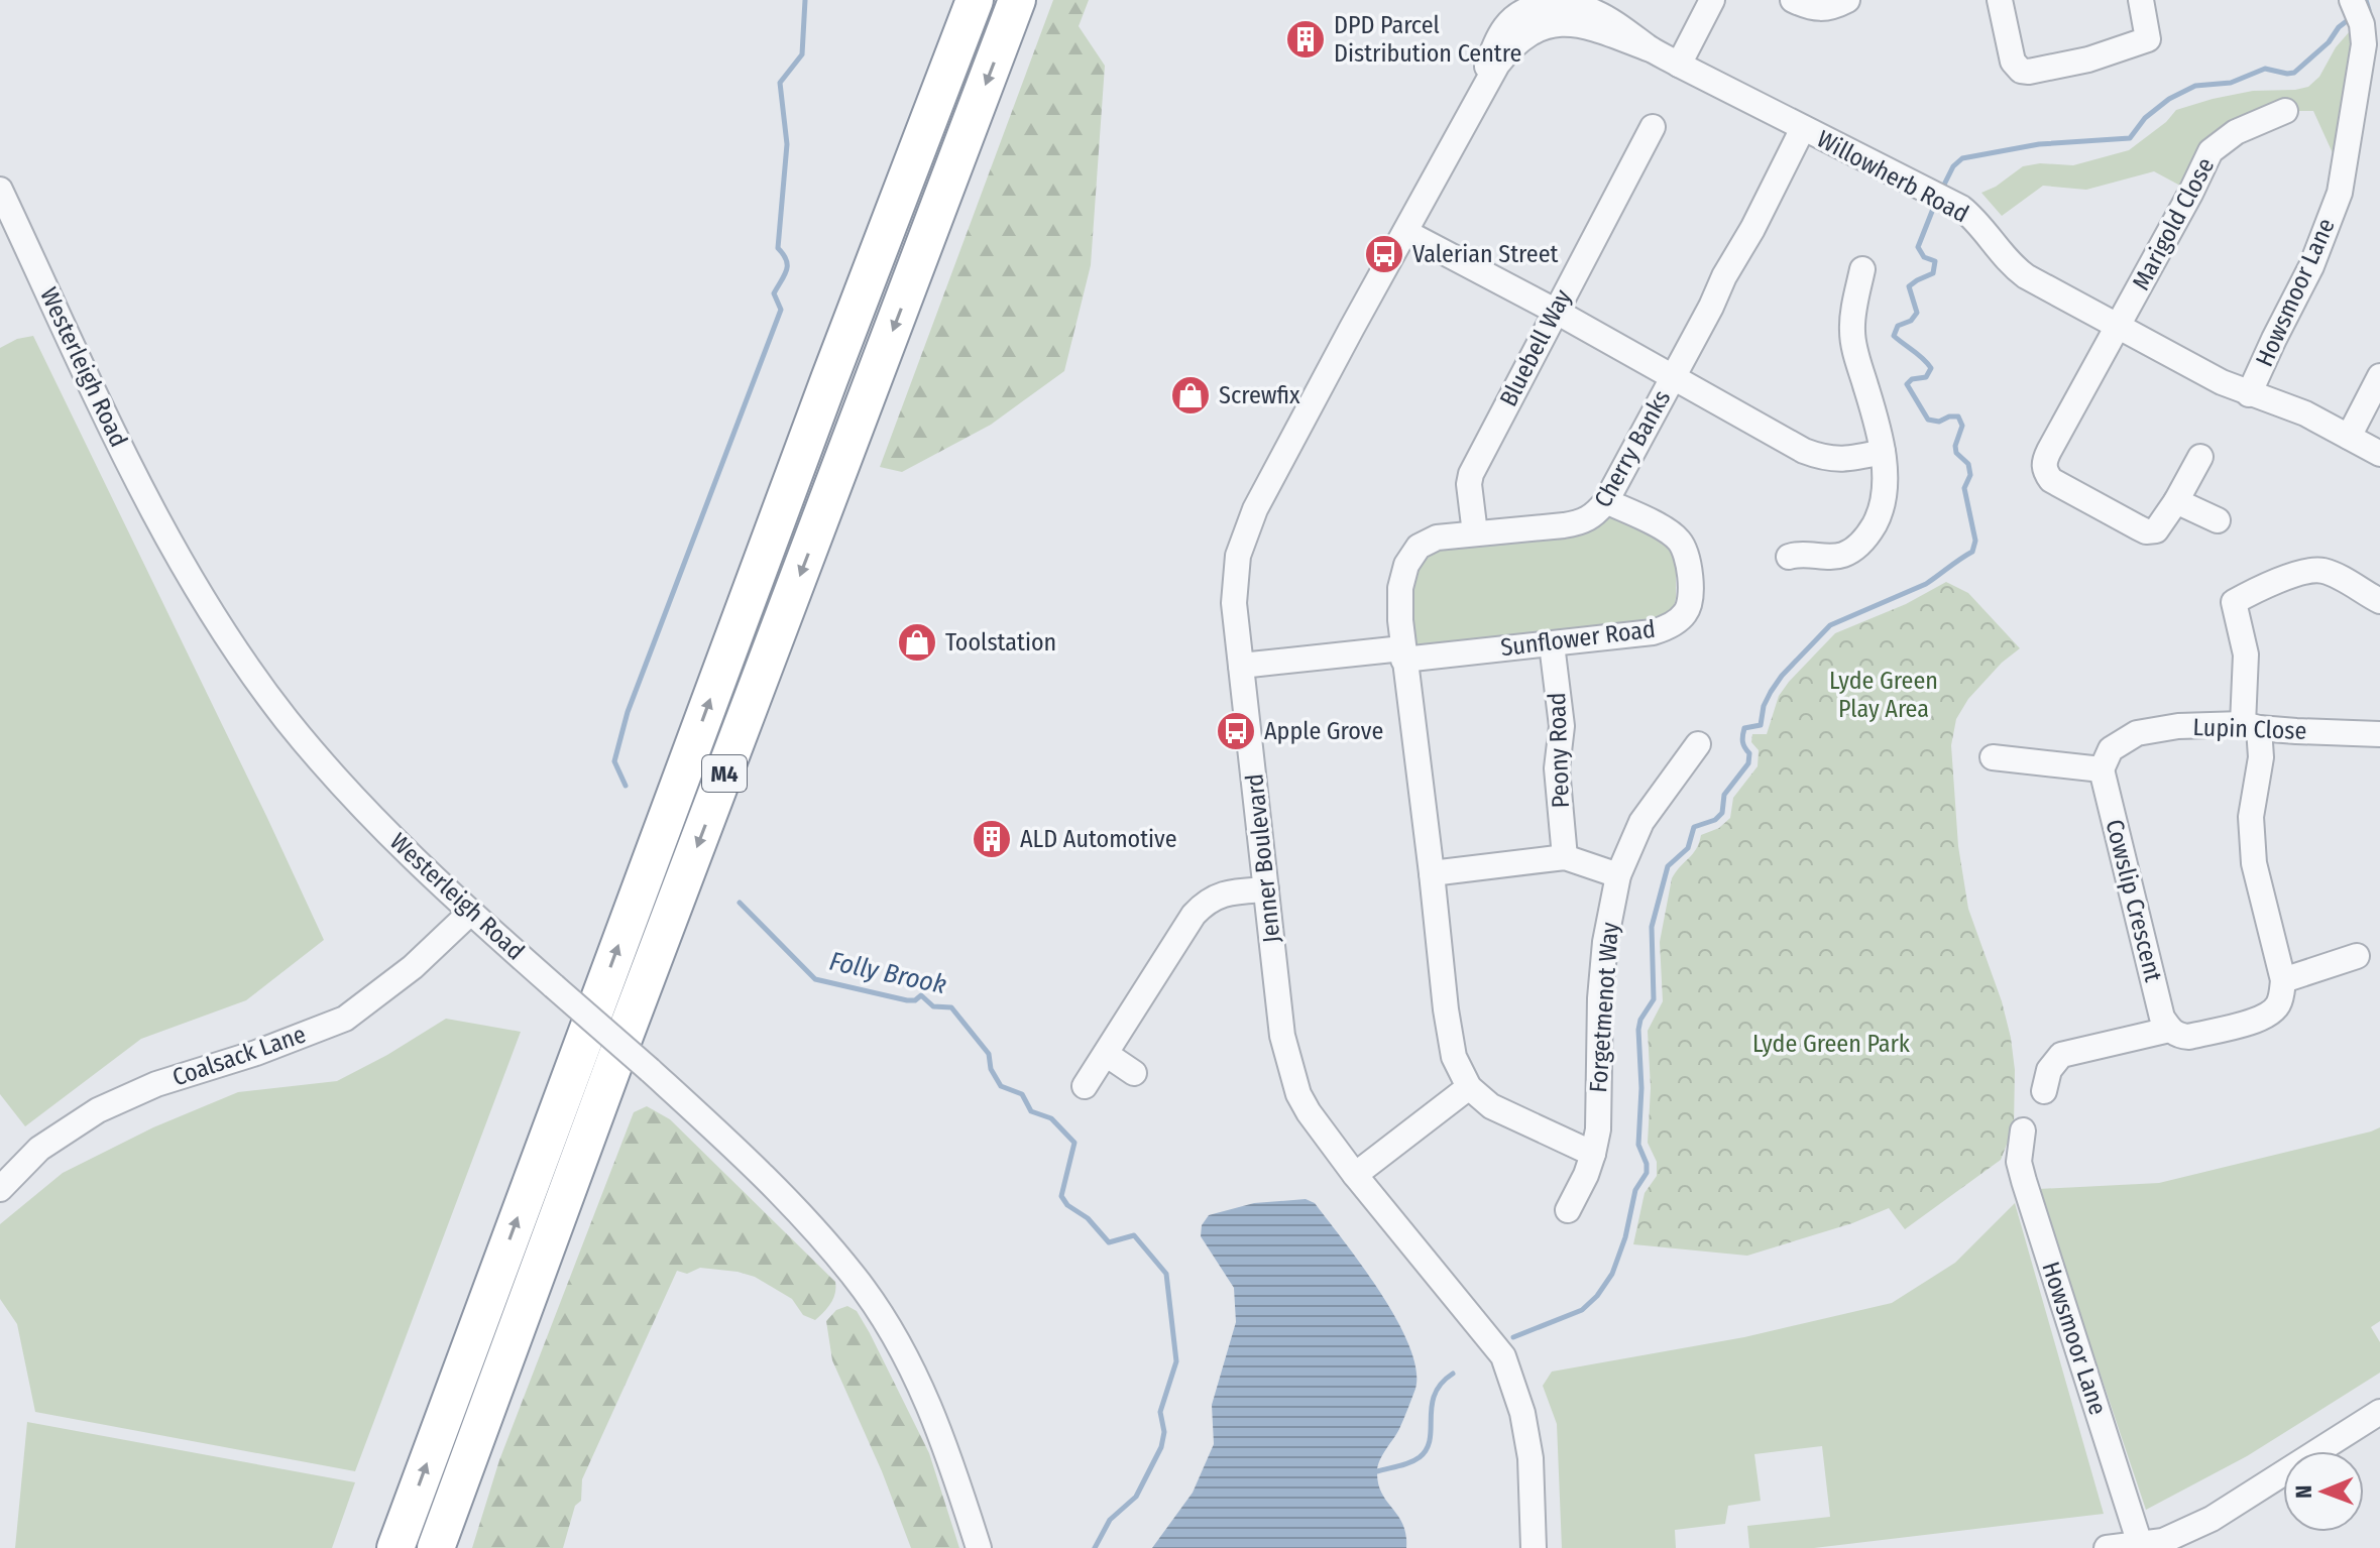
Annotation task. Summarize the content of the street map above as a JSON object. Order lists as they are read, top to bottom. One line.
{"streets":{"highway":["M4"],"street":["Willowherb Road","Marigold Close","Howsmoor Lane","Bluebell Way","Westerleigh Road","Cherry Banks","Sunflower Road","Lupin Close","Peony Road","Jenner Boulevard","Cowslip Crescent","Forgetmenot Way","Coalsack Lane"]},"crossings":[["Willowherb Road","Marigold Close"],["Willowherb Road","Howsmoor Lane"],["Willowherb Road","Cherry Banks"],["Willowherb Road","Jenner Boulevard"],["Bluebell Way","Cherry Banks"],["Westerleigh Road","Coalsack Lane"],["Cherry Banks","Sunflower Road"],["Sunflower Road","Peony Road"],["Lupin Close","Cowslip Crescent"]],"water":["Folly Brook"],"parks":["Lyde Green Play Area","Lyde Green Park"],"places":{"building":["DPD Parcel Distribution Centre","ALD Automotive"],"bus stop":["Valerian Street","Apple Grove"],"shop":["Screwfix","Toolstation"]},"north":"left"}
